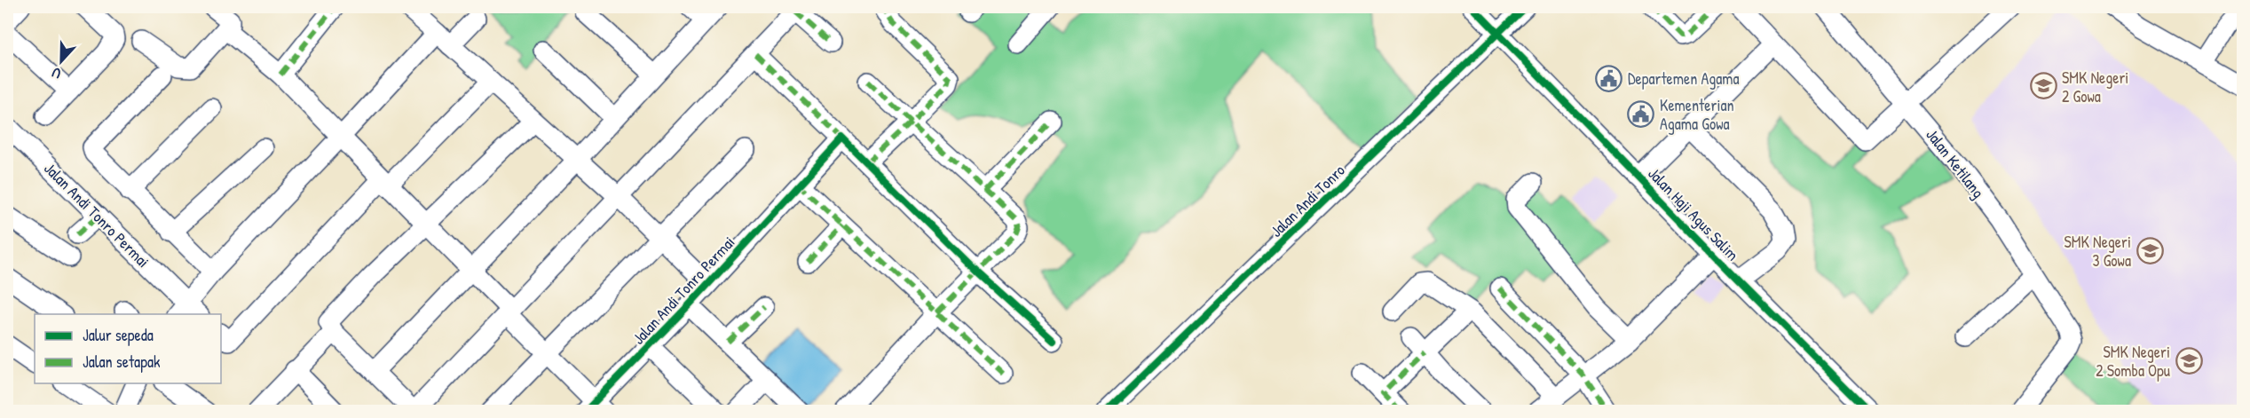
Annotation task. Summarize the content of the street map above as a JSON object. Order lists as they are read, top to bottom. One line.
{"streets":{"street":["Jalan Ketilang","Jalan Andi Tonro","Jalan Haji Agus Salim","Jalan Andi Tonro Permai"]},"crossings":[["Jalan Andi Tonro","Jalan Haji Agus Salim"]],"places":{"public building":["Departemen Agama","Kementerian Agama Gowa"],"school or university":["SMK Negeri 2 Gowa","SMK Negeri 3 Gowa","SMK Negeri 2 Somba Opu"]},"legend":["Jalur sepeda","Jalan setapak"],"north":"bottom"}
